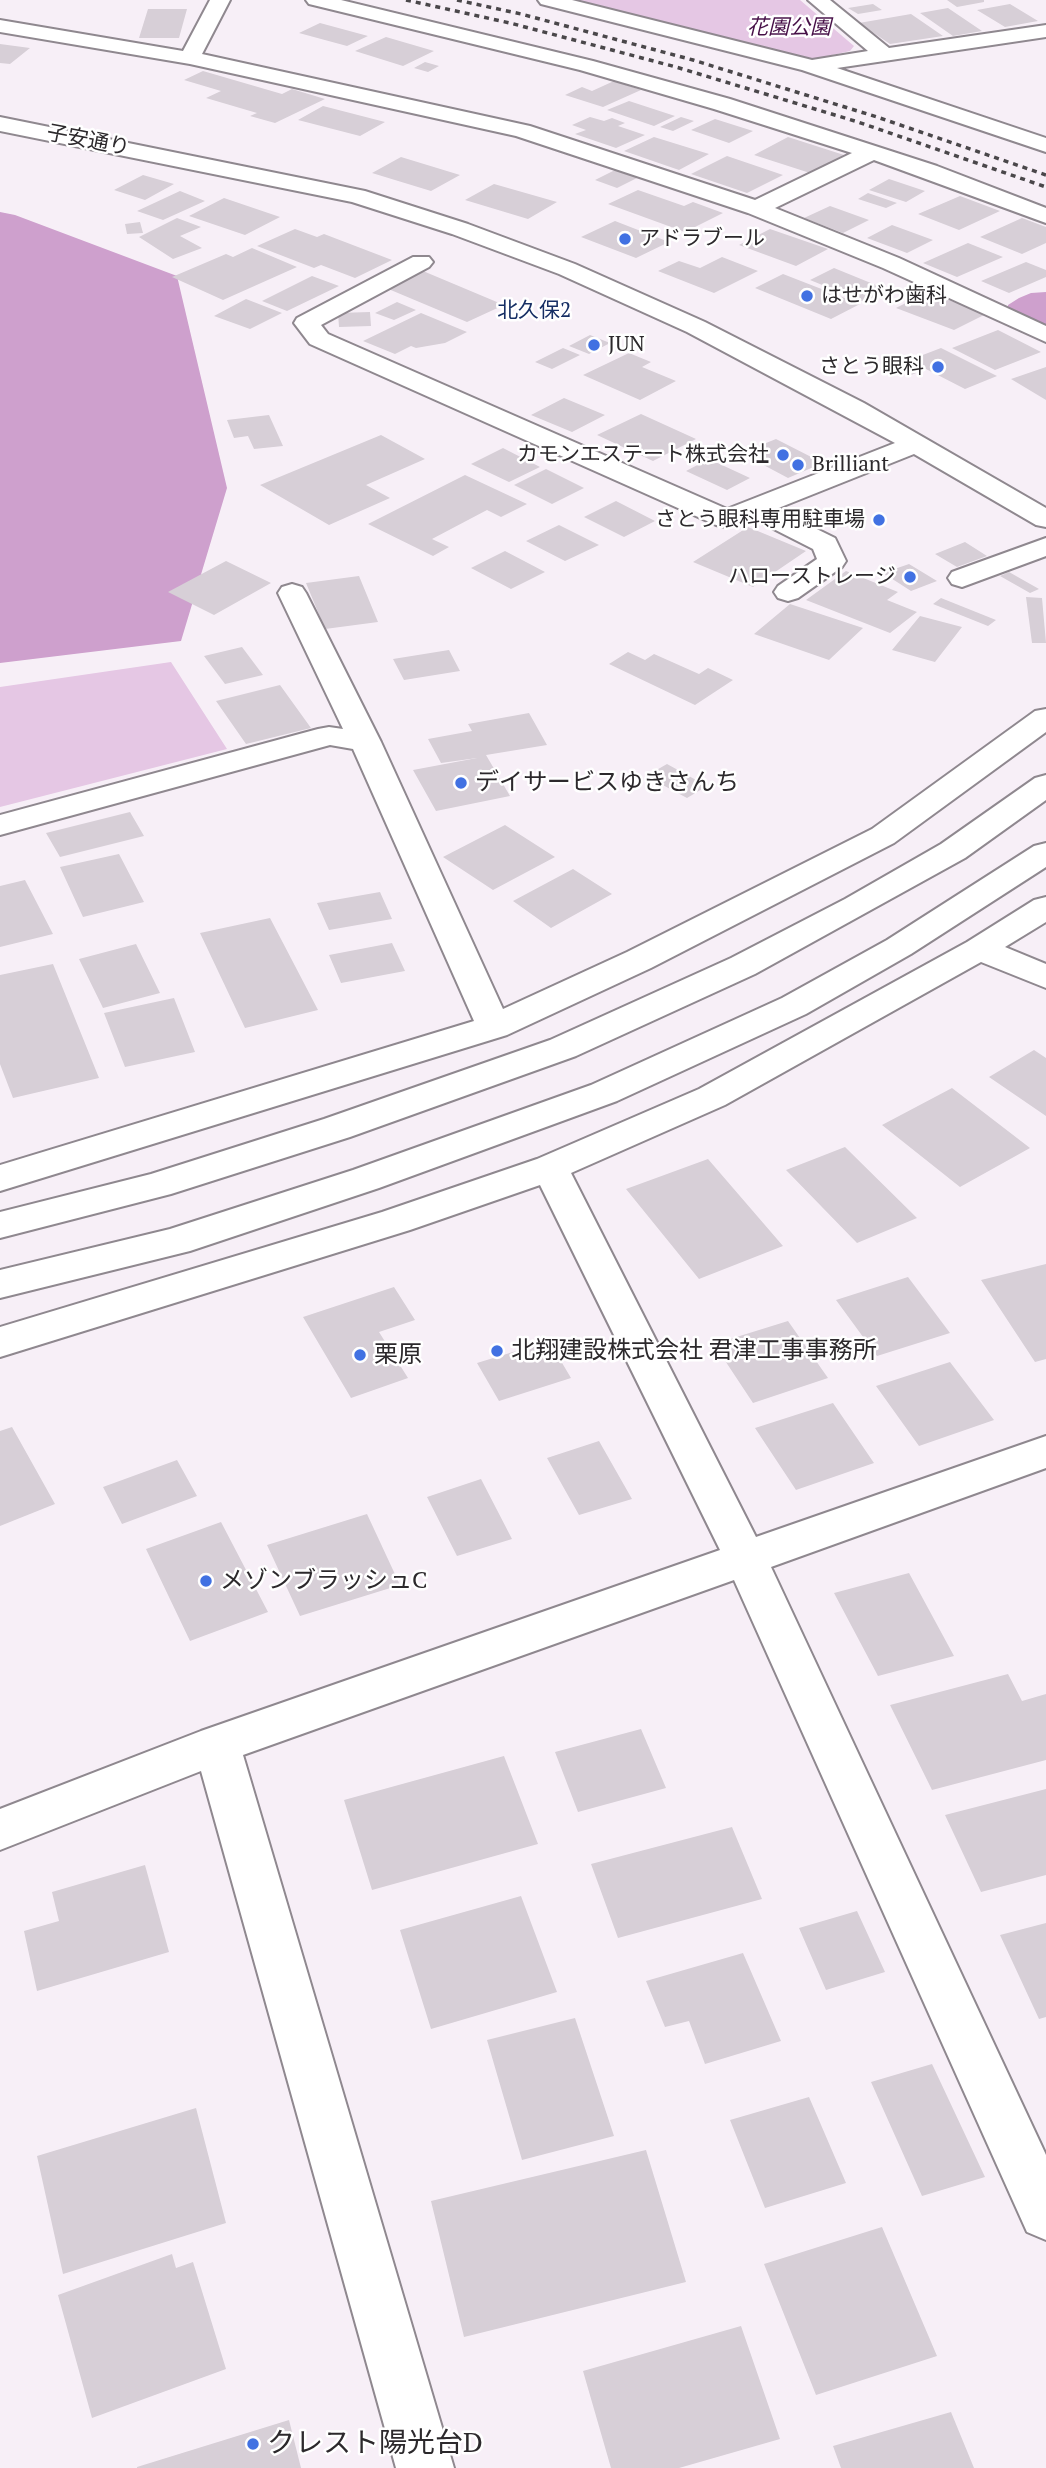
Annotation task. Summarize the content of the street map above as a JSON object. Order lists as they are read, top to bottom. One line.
{"streets":{"street":["子安通り"]},"districts":["北久保2"],"parks":["花園公園"],"places":["アドラブール","はせがわ歯科","JUN","さとう眼科","カモンエステート株式会社","Brilliant","さとう眼科専用駐車場","ハローストレージ","デイサービスゆきさんち","北翔建設株式会社 君津工事事務所","栗原","メゾンブラッシュC","クレスト陽光台D"]}
